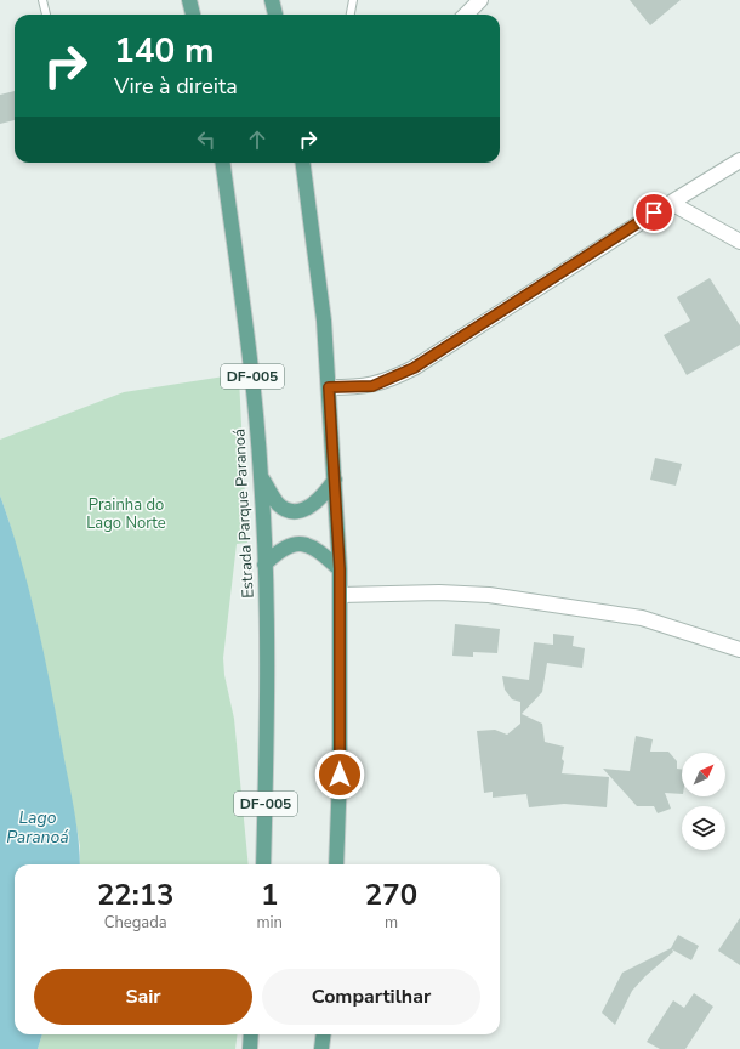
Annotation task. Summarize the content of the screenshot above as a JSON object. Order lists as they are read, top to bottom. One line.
{"streets":{"main road":["DF-005","Estrada Parque Paranoá"]},"water":["Lago Paranoá"],"parks":["Prainha do Lago Norte"],"north":"top right","page":{"turn":["140 m","Vire à direita"],"eta":["22:13","Chegada","1","min","270","m"],"buttons":["Sair","Compartilhar"]}}
